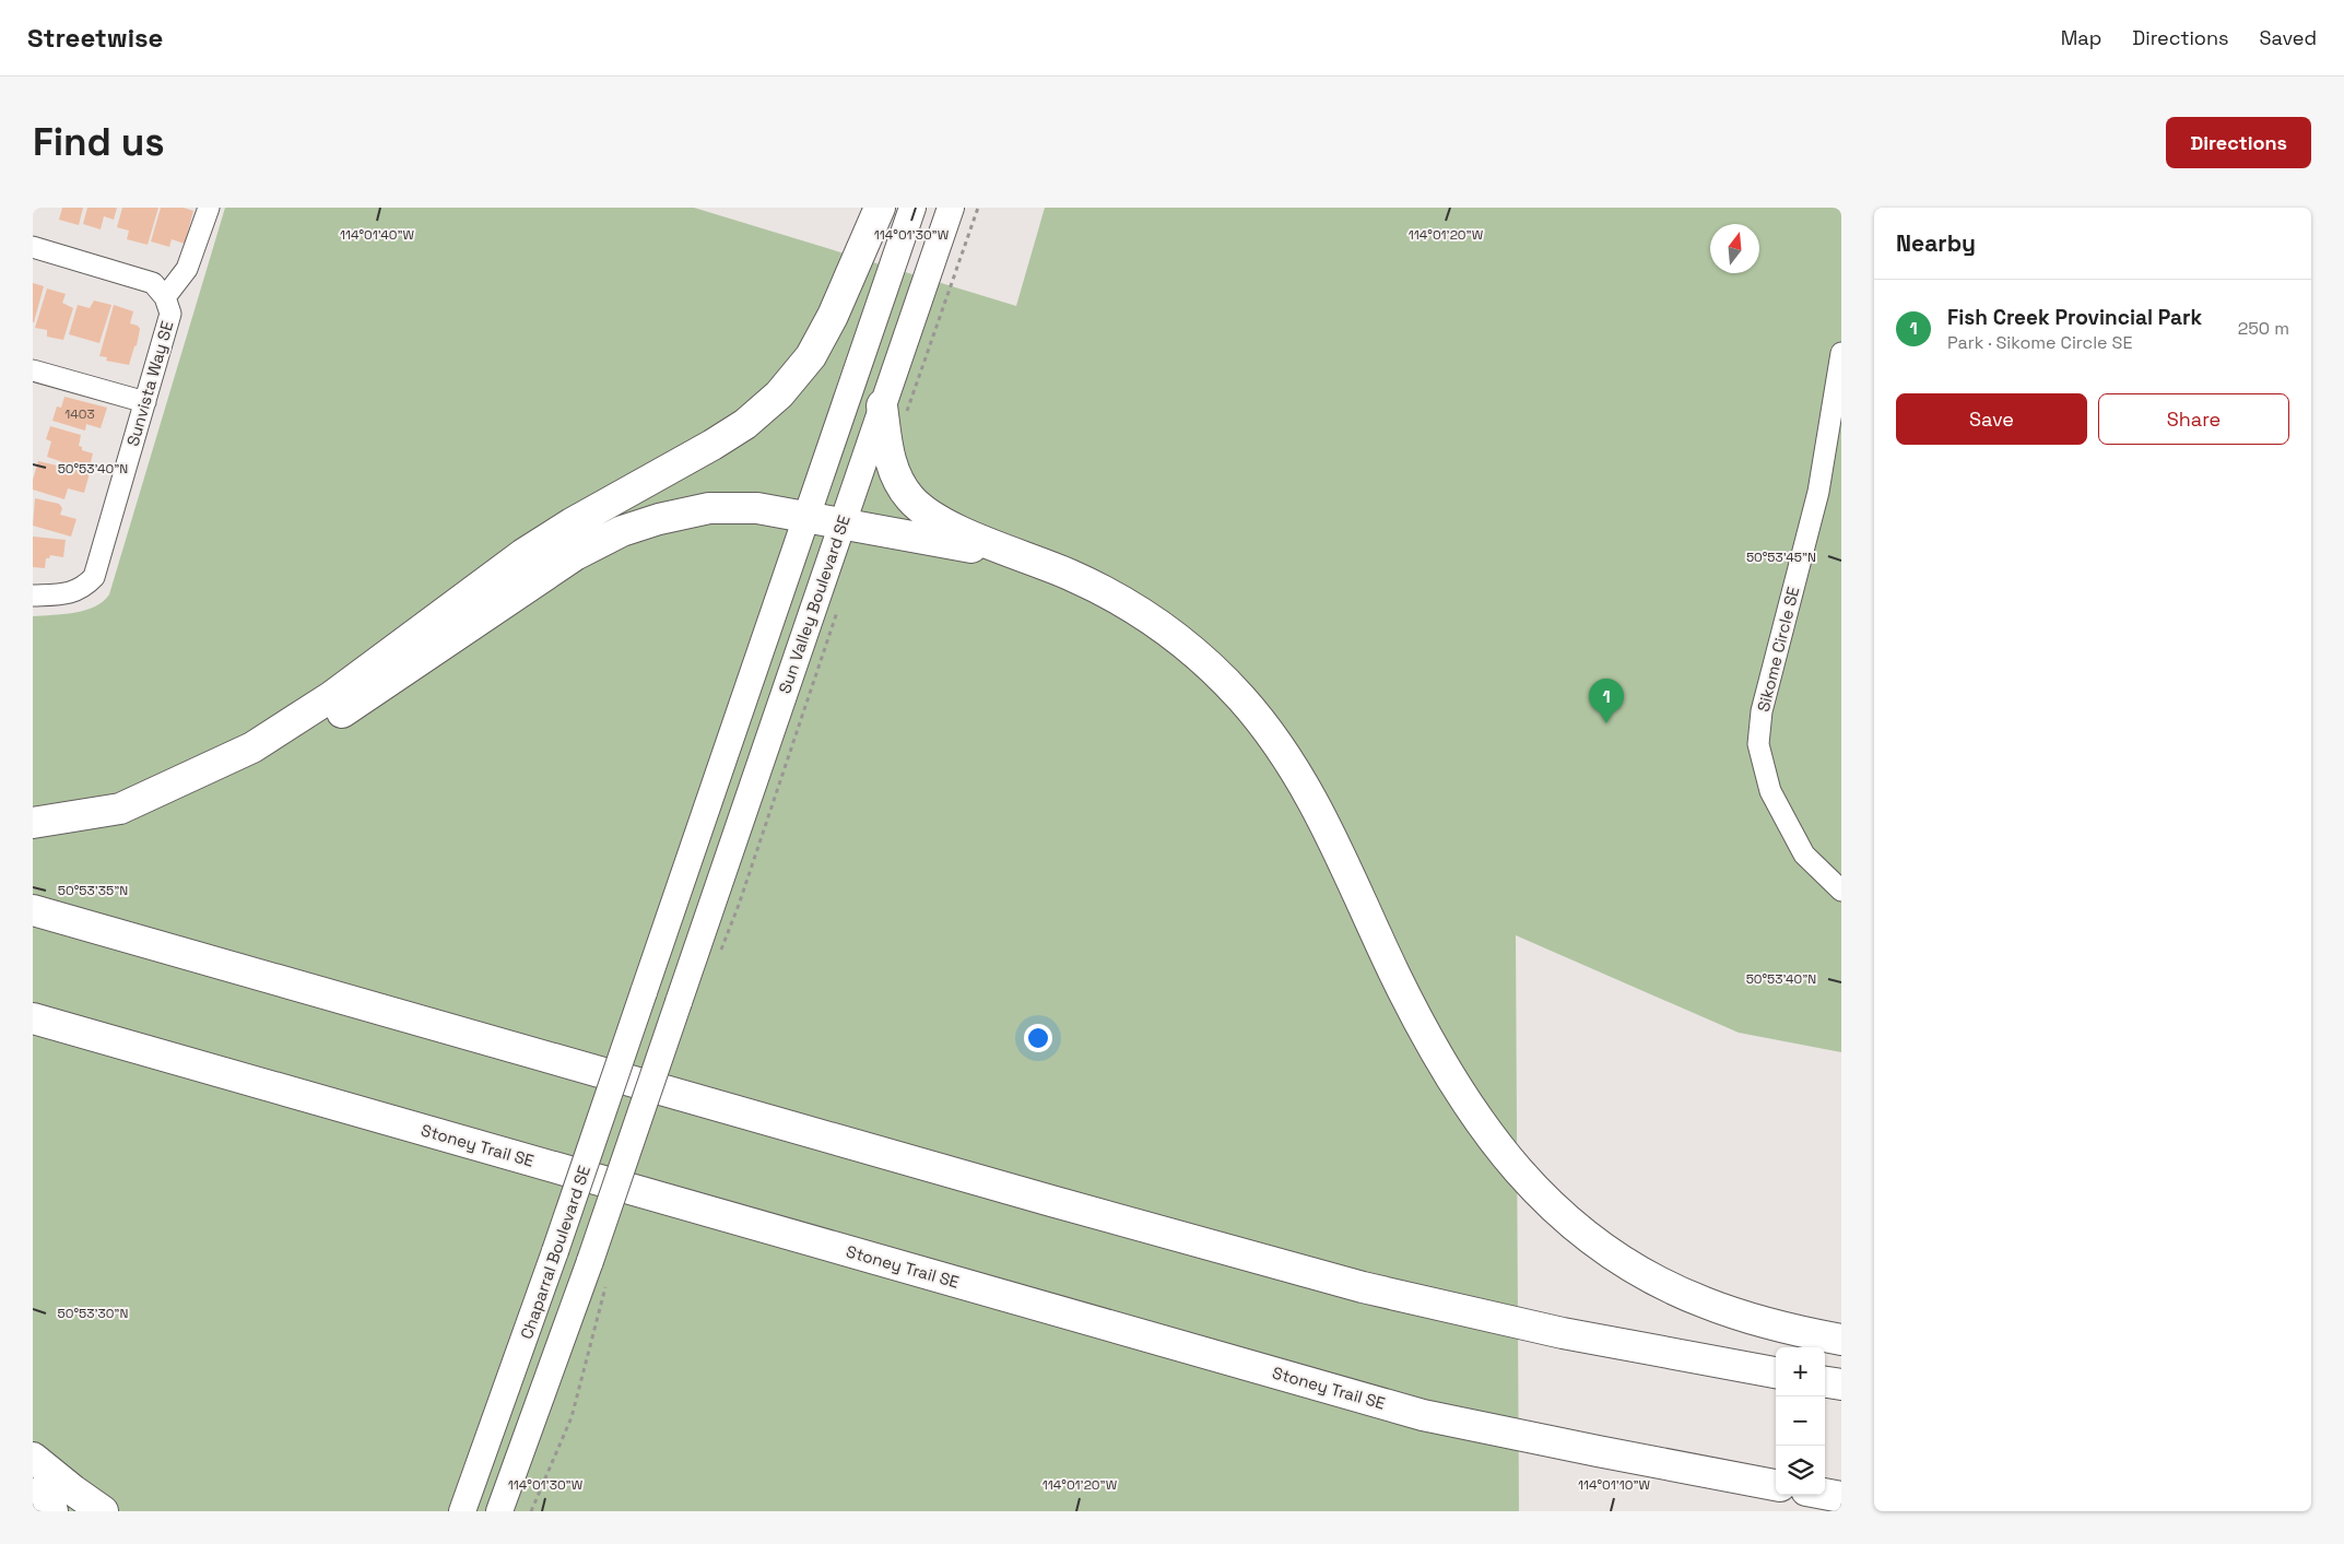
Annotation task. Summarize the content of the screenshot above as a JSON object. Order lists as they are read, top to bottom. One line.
{"streets":{"highway":["Stoney Trail SE"],"main road":["Sun Valley Boulevard SE","Chaparral Boulevard SE"],"street":["Sunvista Way SE","Sikome Circle SE"]},"house_numbers":["1403"],"north":"top","page":{"header":"Streetwise","nav":["Map","Directions","Saved"],"buttons":["Directions",["Save","Share"]],"title":"Find us","heading":"Nearby","list":[{"mark":"1","name":"Fish Creek Provincial Park","note":"Park · Sikome Circle SE","value":"250 m"}],"pins":"1","map_buttons":["+","−"]},"coordinates":["114°01'40\"W","114°01'30\"W","114°01'20\"W","50°53'40\"N","50°53'45\"N","50°53'35\"N","50°53'30\"N","114°01'10\"W"]}
